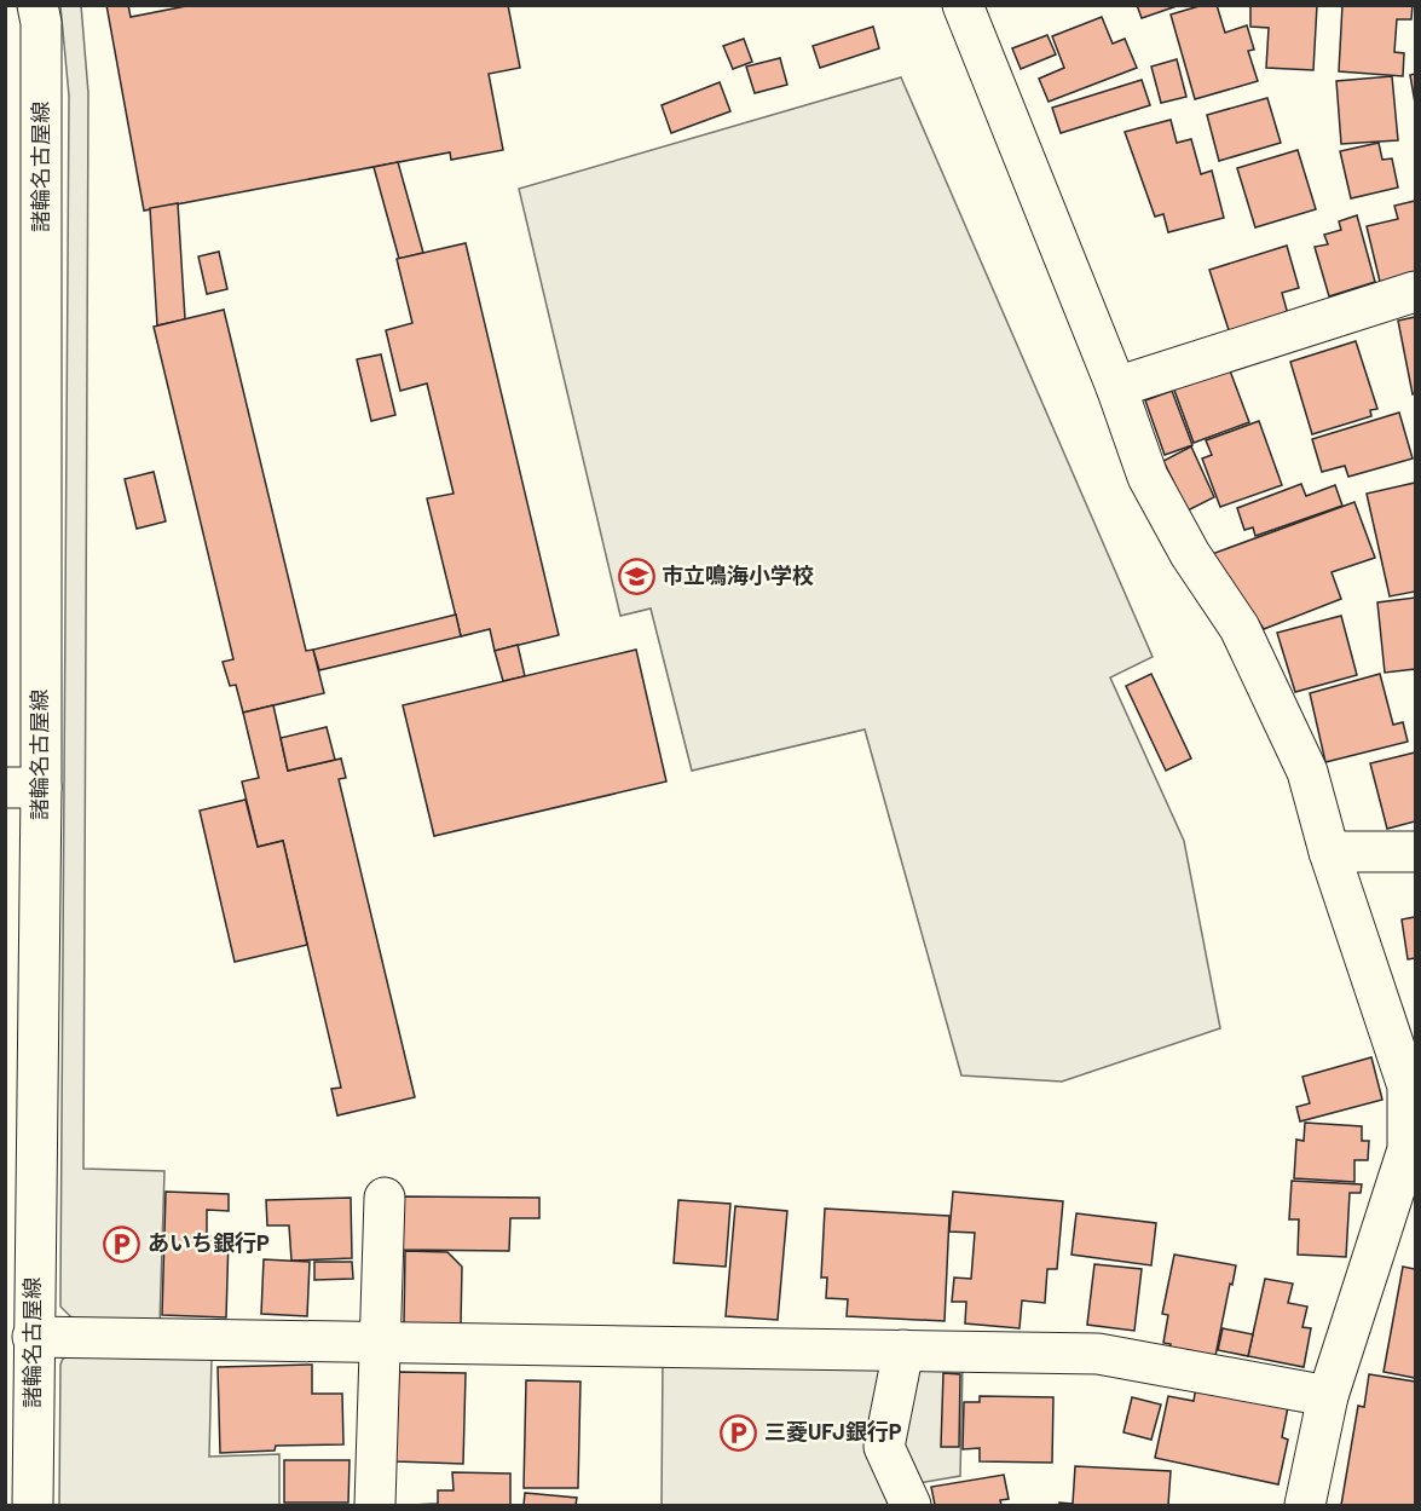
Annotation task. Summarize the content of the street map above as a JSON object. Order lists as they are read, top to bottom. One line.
{"streets":{"street":["諸輪名古屋線"]},"places":{"school or university":["市立鳴海小学校"],"parking":["あいち銀行P","三菱UFJ銀行P"]}}
